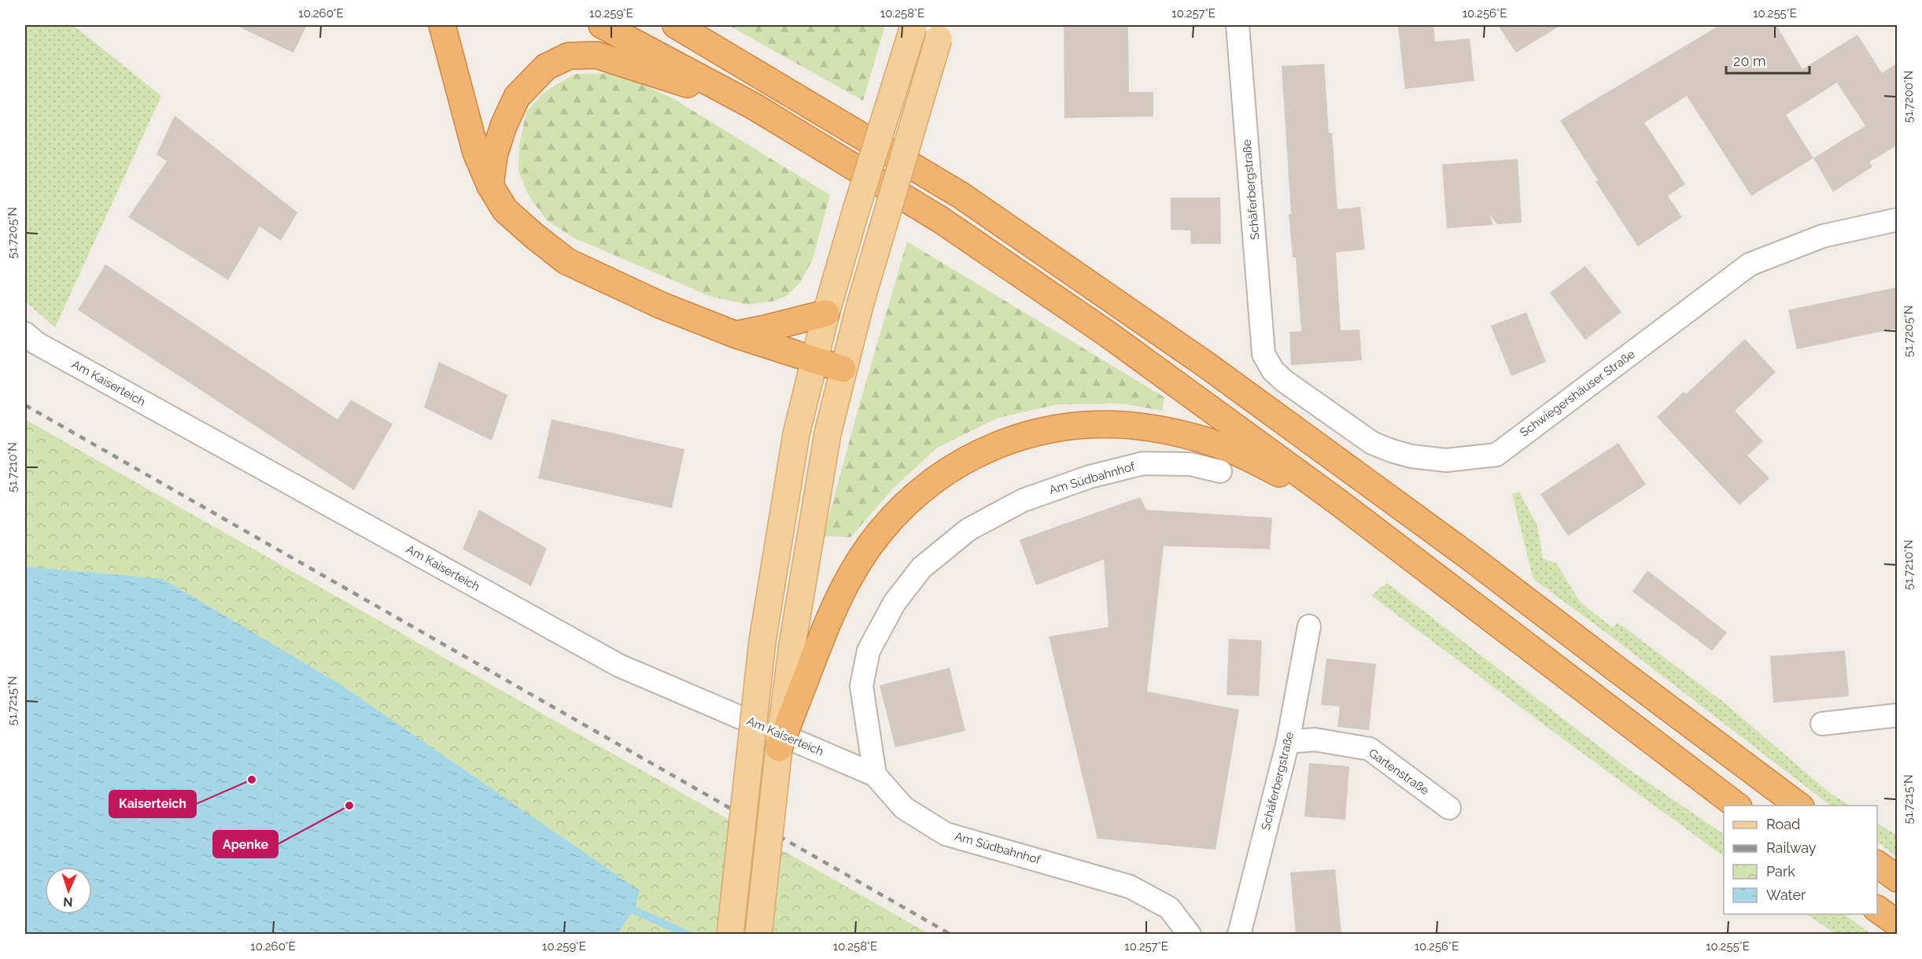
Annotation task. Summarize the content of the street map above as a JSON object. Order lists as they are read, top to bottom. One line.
{"streets":{"street":["Schäferbergstraße","Am Kaiserteich","Schwiegershäuser Straße","Am Südbahnhof","Gartenstraße"]},"crossings":[["Schäferbergstraße","Schwiegershäuser Straße"],["Schäferbergstraße","Gartenstraße"],["Am Kaiserteich","Am Südbahnhof"]],"places":["Kaiserteich","Apenke"],"legend":["Road","Railway","Park","Water"],"scale_bar":"20 m","north":"bottom","coordinates":["10.260°E","10.259°E","10.258°E","10.257°E","10.256°E","10.255°E","51.7200°N","51.7205°N","51.7210°N","51.7215°N"]}
